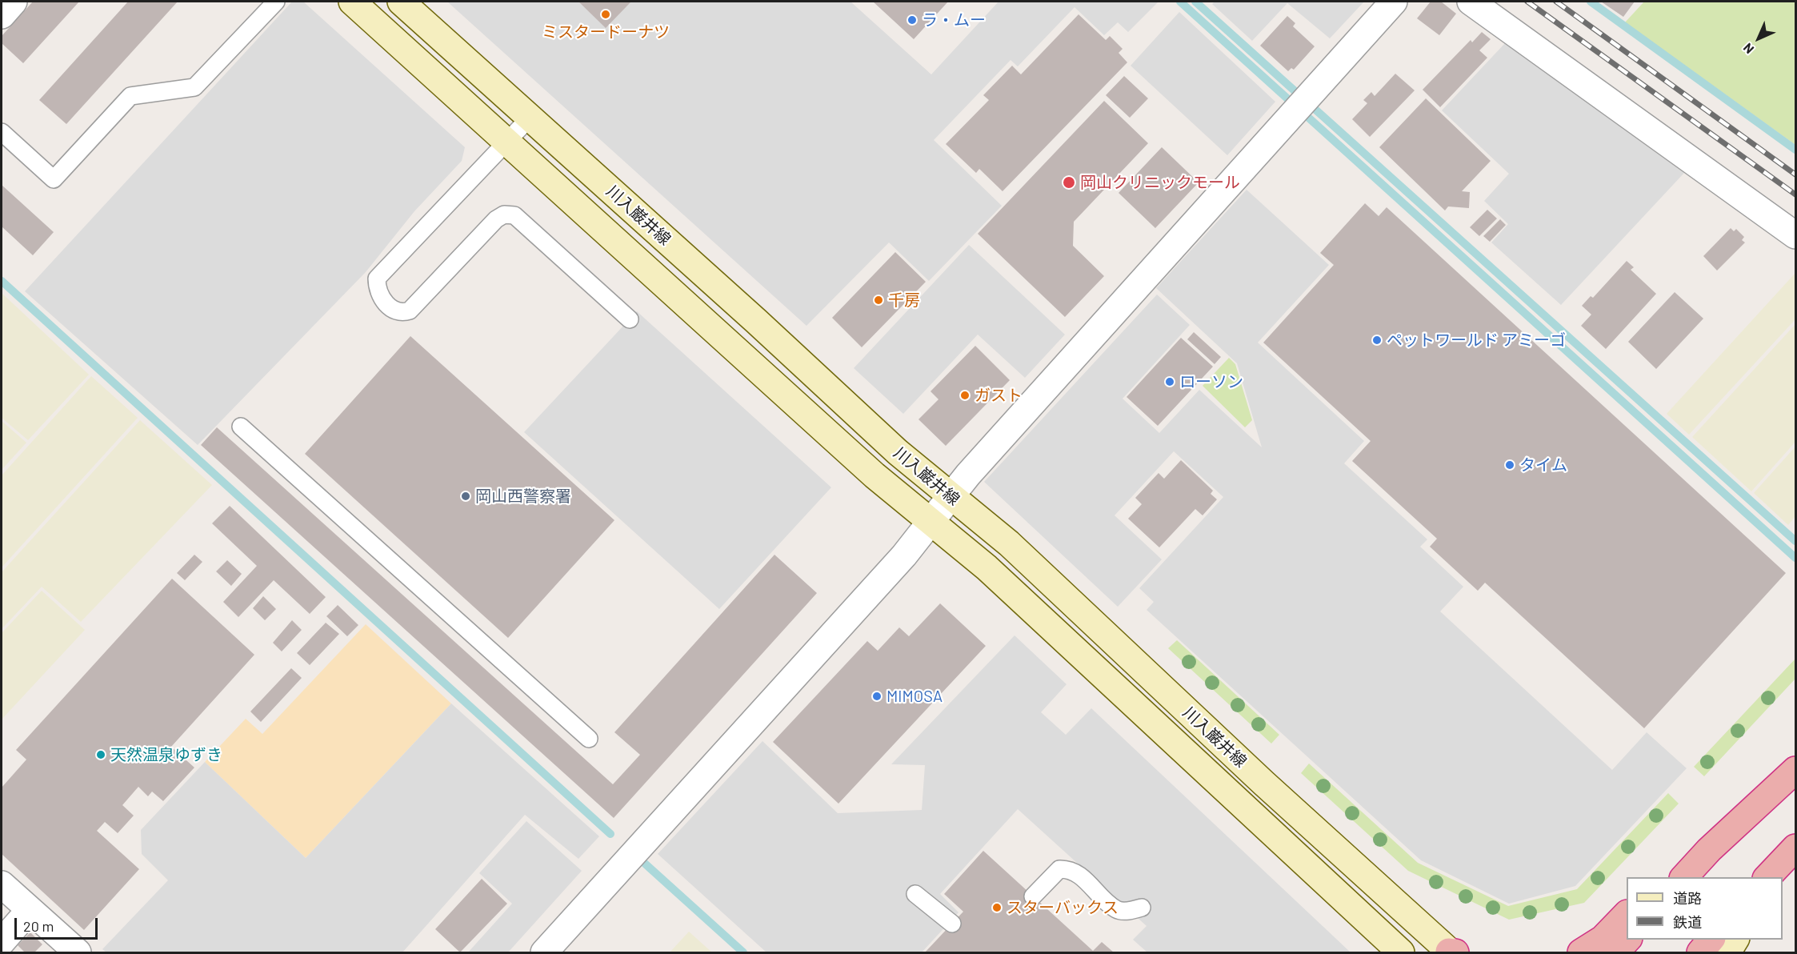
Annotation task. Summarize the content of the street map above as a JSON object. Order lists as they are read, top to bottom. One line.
{"streets":{"main road":["川入巌井線"]},"places":["ミスタードーナツ","ラ・ムー","岡山クリニックモール","千房","ペットワールド アミーゴ","ローソン","ガスト","タイム","岡山西警察署","MIMOSA","天然温泉ゆずき","スターバックス"],"legend":["道路","鉄道"],"scale_bar":"20 m","north":"bottom left"}
